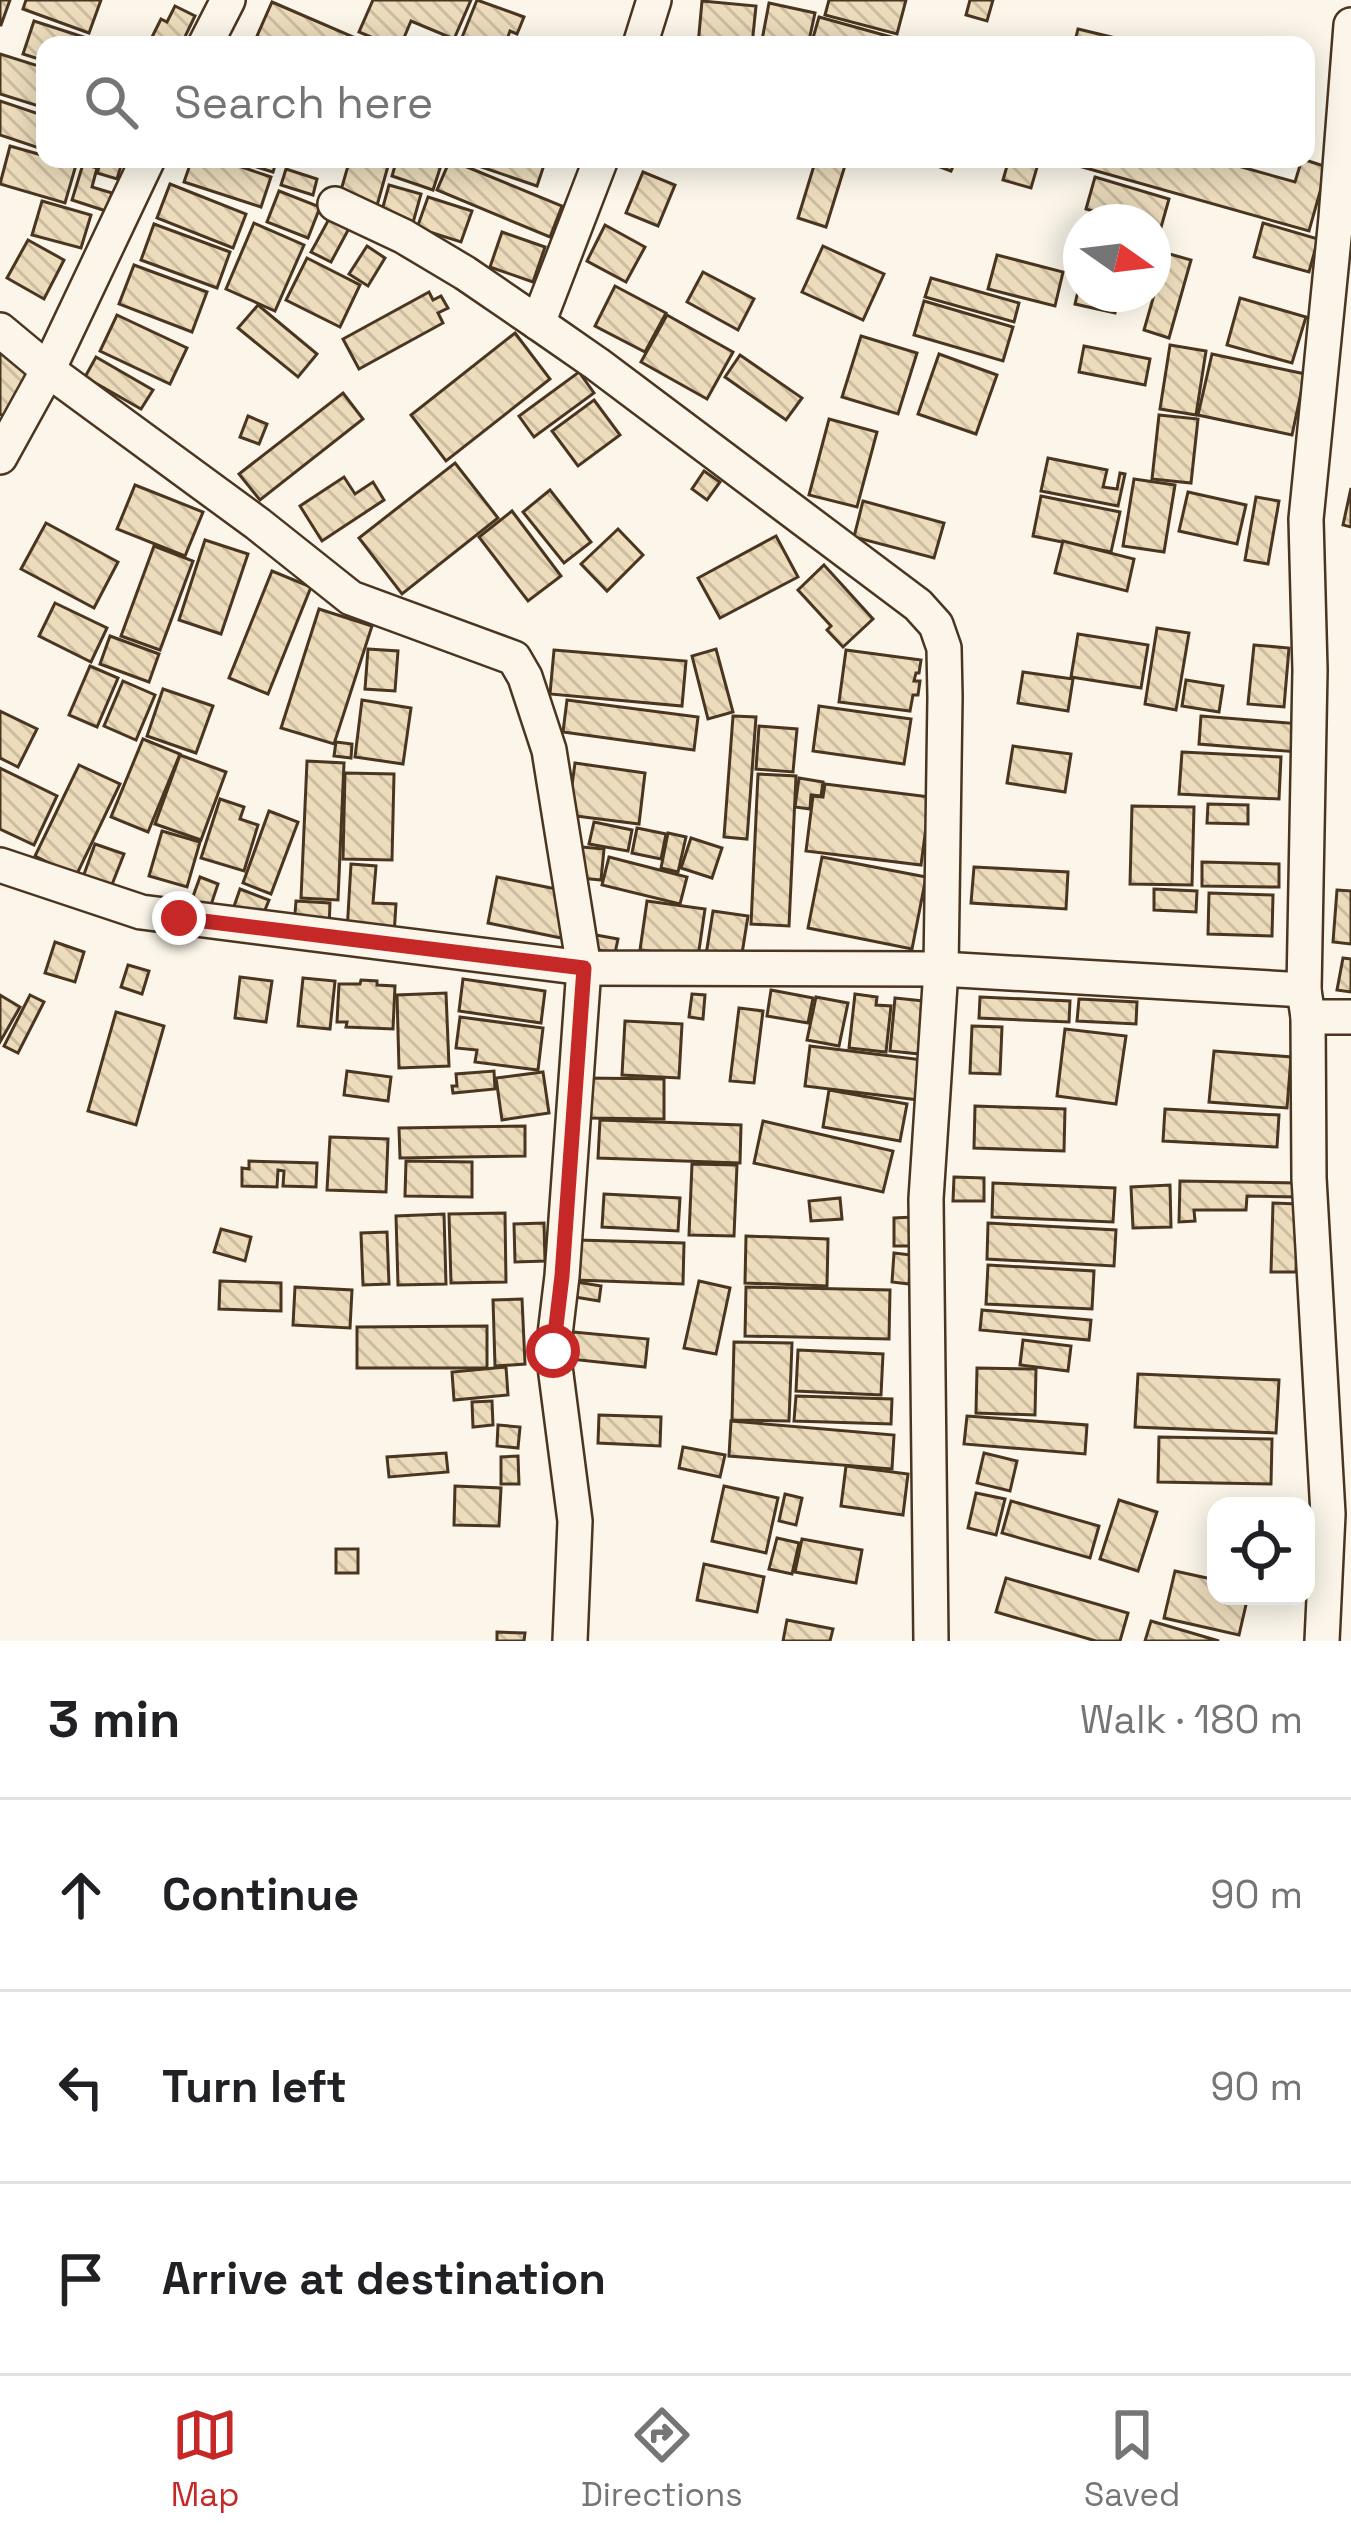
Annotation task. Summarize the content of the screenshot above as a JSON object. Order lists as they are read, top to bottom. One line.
{"north":"right","page":{"search":"Search here","heading":["3 min","Walk · 180 m"],"list":[["Continue","90 m"],["Turn left","90 m"],"Arrive at destination"],"nav":["Map","Directions","Saved"]}}
